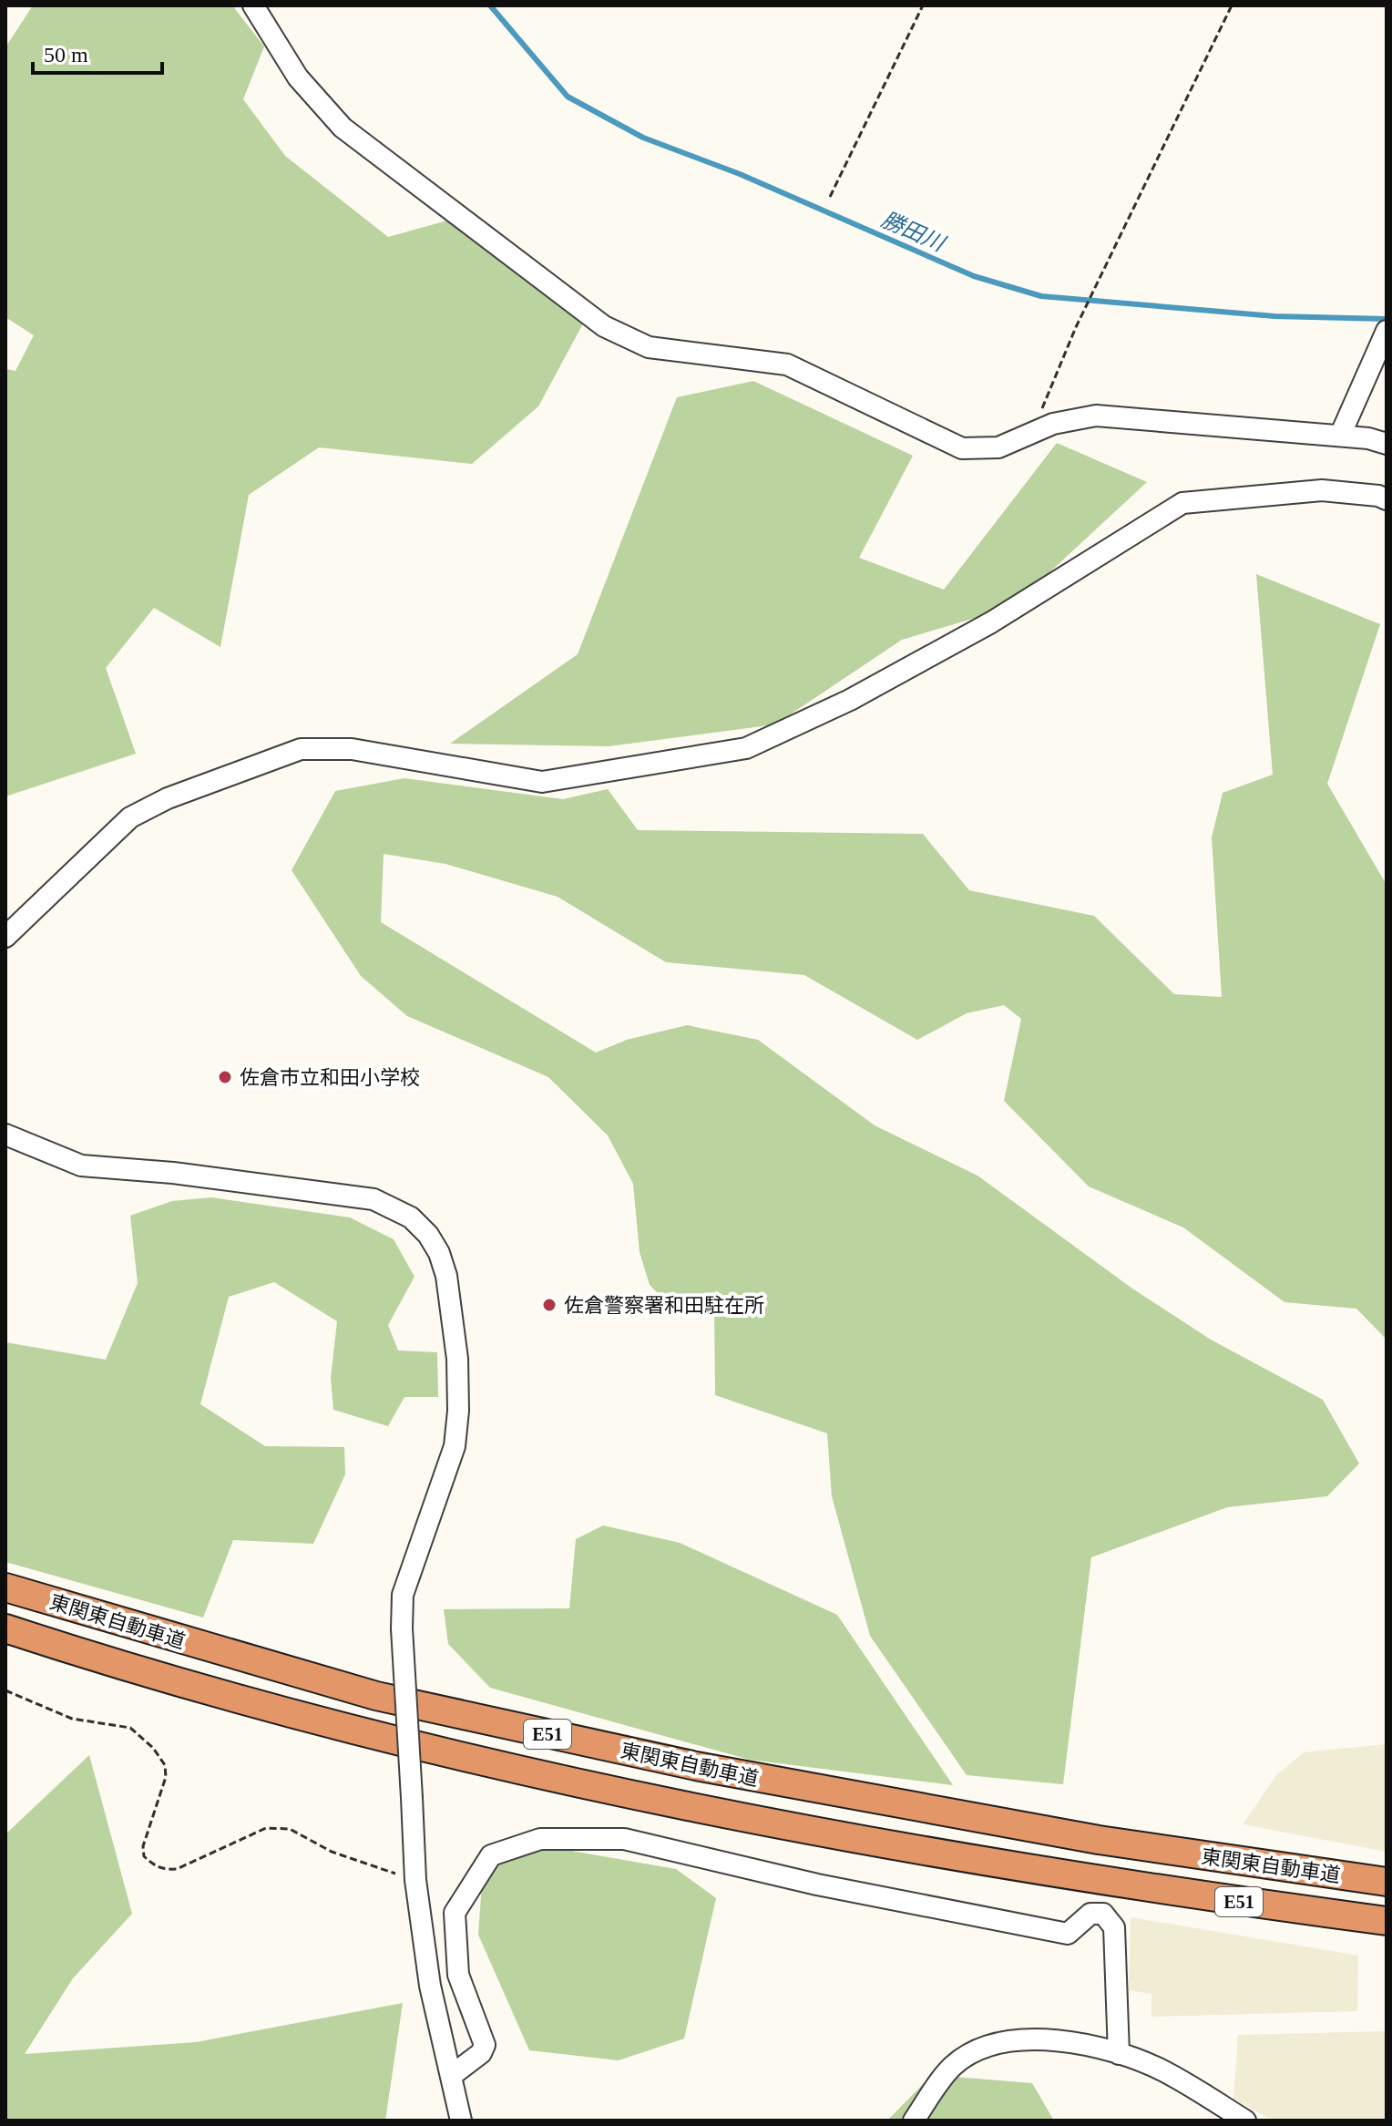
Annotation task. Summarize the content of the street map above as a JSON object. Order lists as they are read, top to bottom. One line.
{"streets":{"highway":["東関東自動車道","E51"]},"water":["勝田川"],"places":["佐倉市立和田小学校","佐倉警察署和田駐在所"],"scale_bar":"50 m"}
